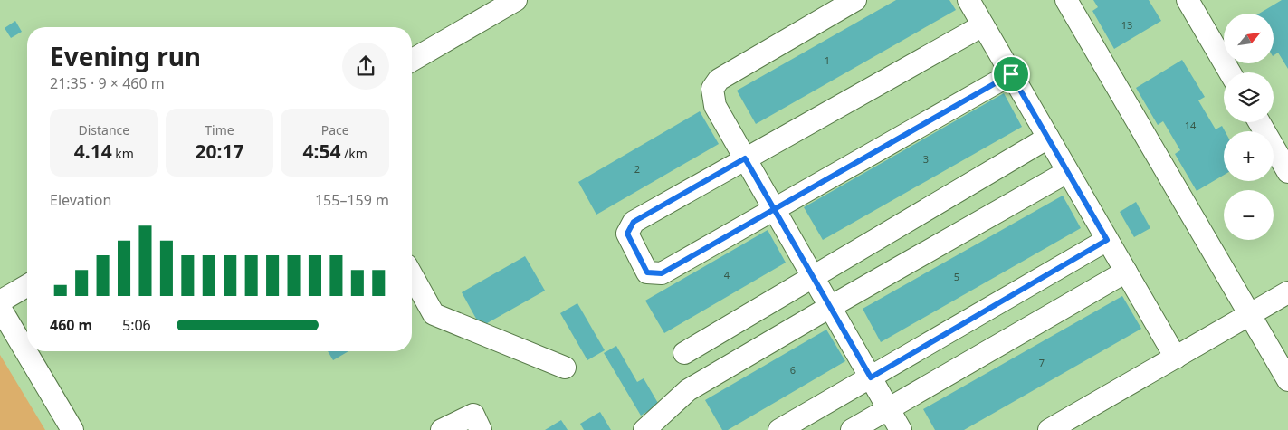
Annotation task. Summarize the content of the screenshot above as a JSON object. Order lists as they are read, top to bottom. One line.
{"house_numbers":["13","1","14","3","2","4","5","7","6"],"north":"top right","page":{"map_buttons":["+","−"],"heading":["Evening run","21:35 · 9 × 460 m"],"stats":[["Distance","4.14 km"],["Time","20:17"],["Pace","4:54 /km"]],"chart":["Elevation","155–159 m"],"list":[{"name":"460 m","note":"5:06"}]}}
